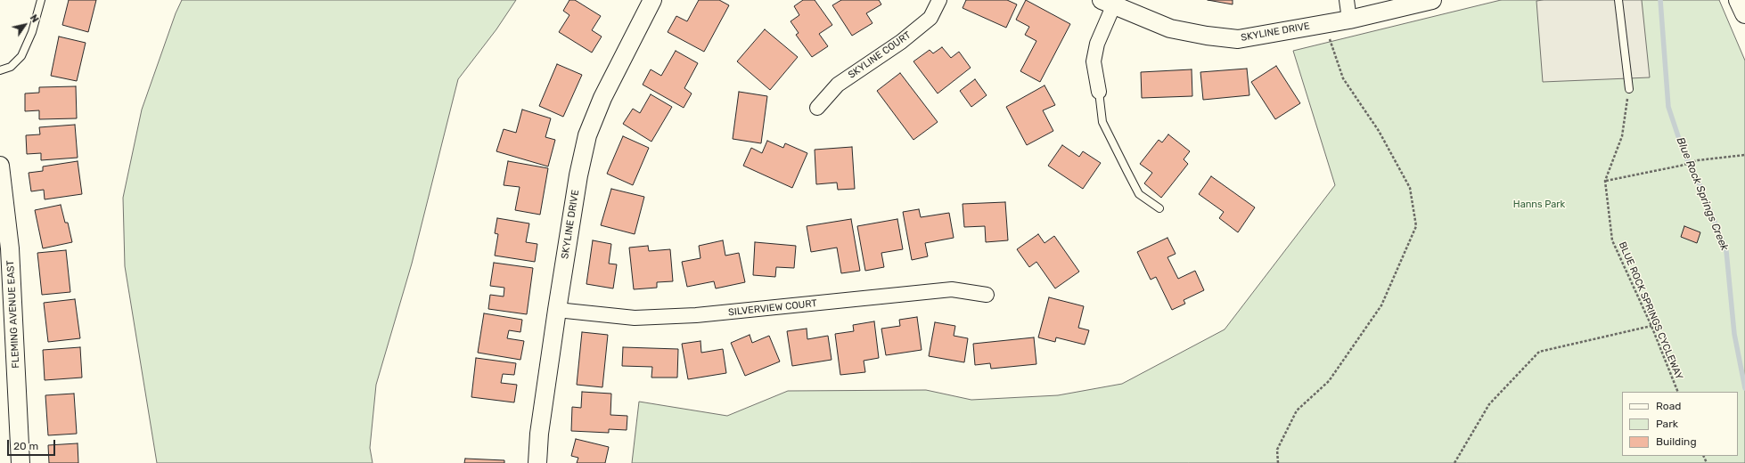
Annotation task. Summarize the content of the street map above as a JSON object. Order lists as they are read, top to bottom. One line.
{"streets":{"street":["SKYLINE DRIVE","SKYLINE COURT","SILVERVIEW COURT","FLEMING AVENUE EAST"],"path":["BLUE ROCK SPRINGS CYCLEWAY"]},"crossings":[["SKYLINE DRIVE","SILVERVIEW COURT"]],"water":["Blue Rock Springs Creek"],"parks":["Hanns Park"],"legend":["Road","Park","Building"],"scale_bar":"20 m","north":"top right"}
